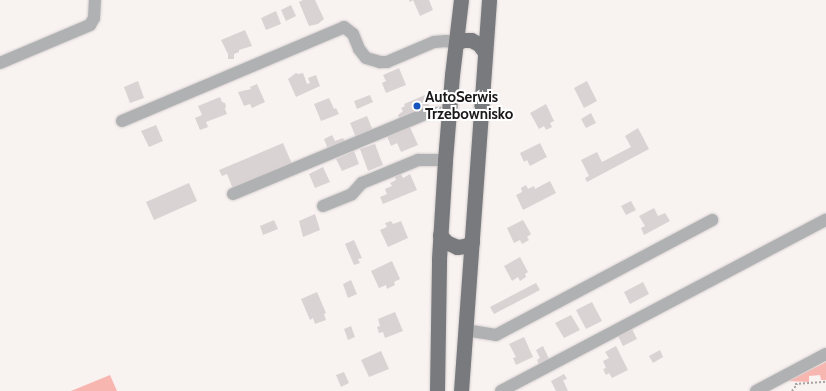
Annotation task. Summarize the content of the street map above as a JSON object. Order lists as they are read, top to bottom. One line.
{"places":["AutoSerwis Trzebownisko"]}
